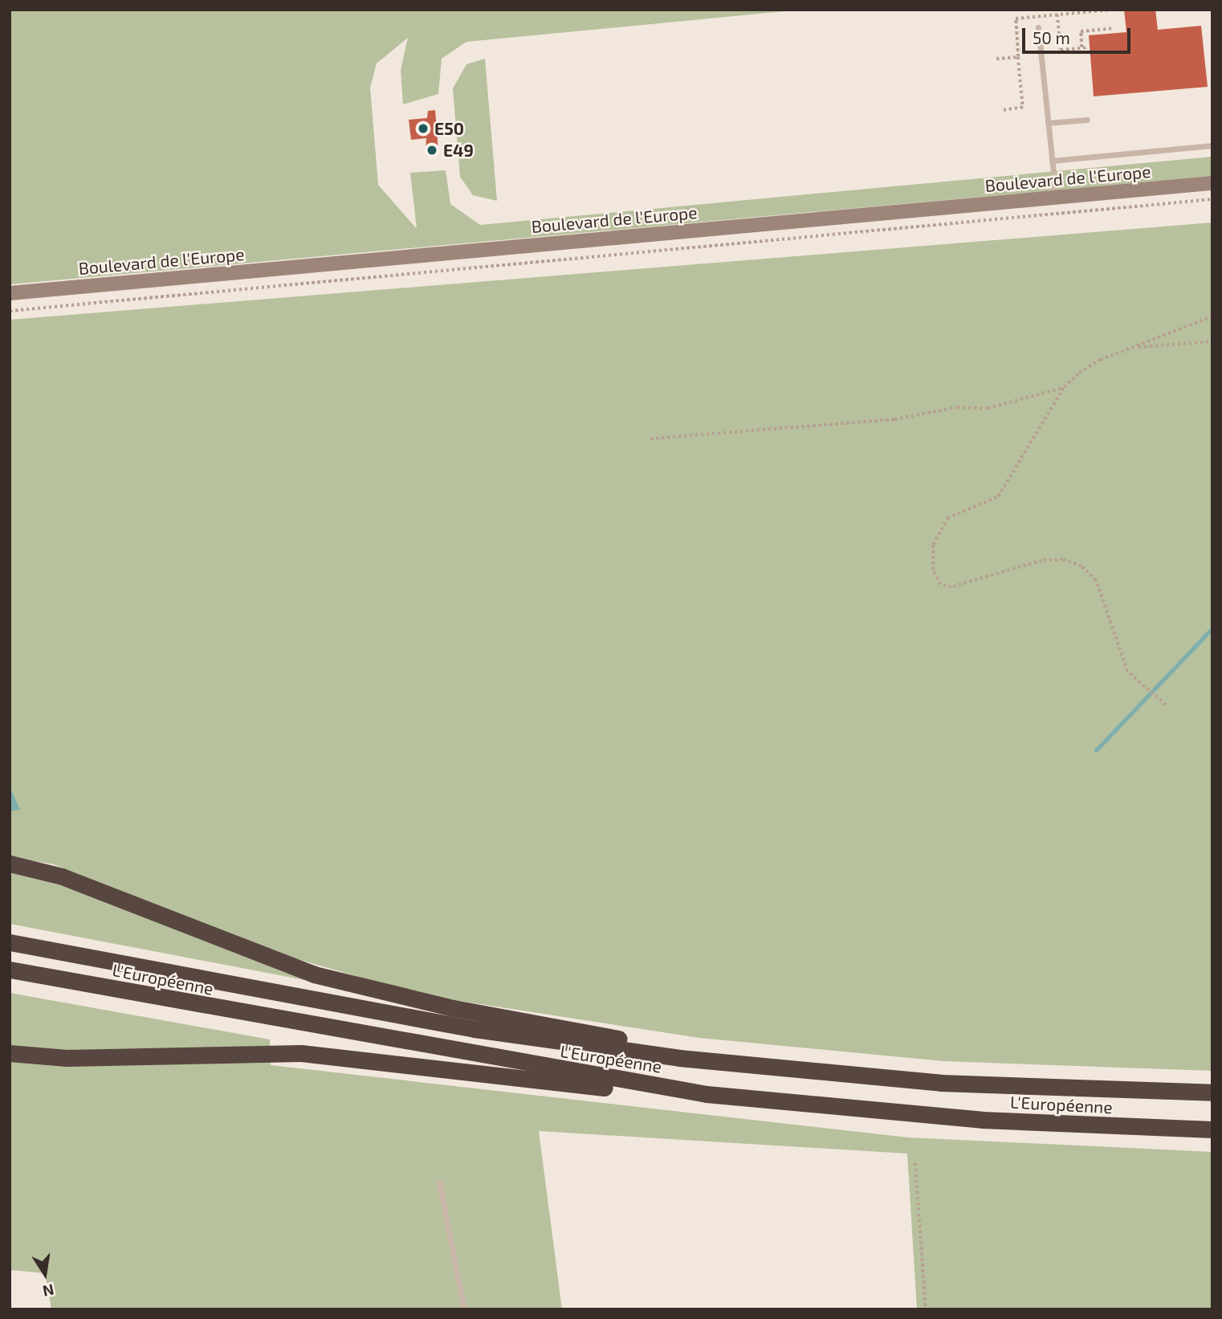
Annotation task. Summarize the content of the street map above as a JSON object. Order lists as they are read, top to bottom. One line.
{"streets":{"highway":["L'Européenne"],"main road":["Boulevard de l'Europe"]},"places":["E50","E49"],"scale_bar":"50 m","north":"bottom"}
